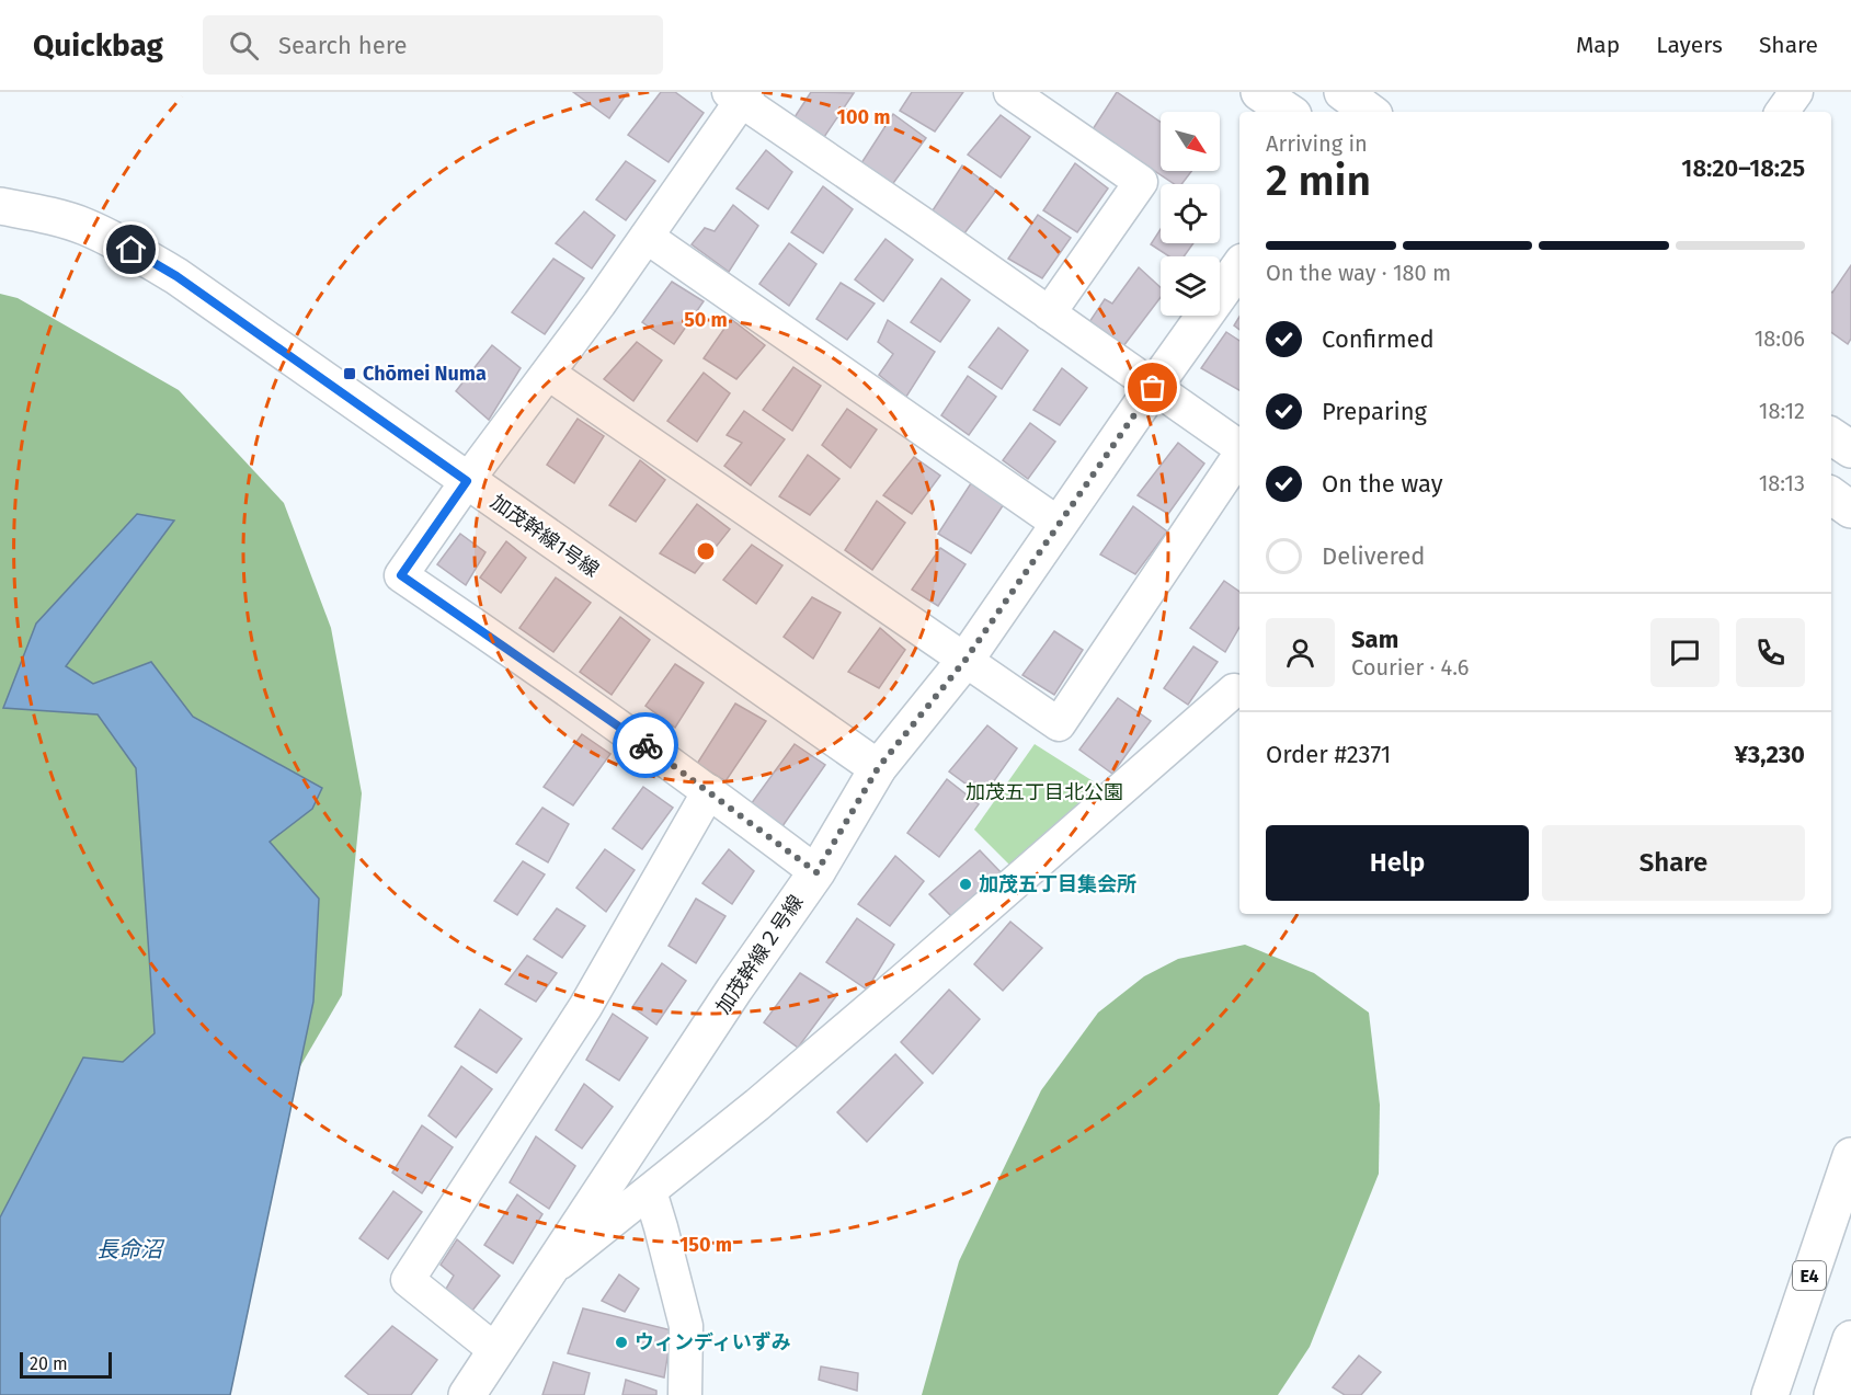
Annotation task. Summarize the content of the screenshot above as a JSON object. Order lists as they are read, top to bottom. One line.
{"streets":{"main road":["加茂幹線1号線","加茂幹線２号線","E4"]},"crossings":[["加茂幹線1号線","加茂幹線２号線"]],"water":["長命沼"],"parks":["加茂五丁目北公園"],"places":{"transit":["Chōmei Numa"],"other":["加茂五丁目集会所","ウィンディいずみ"]},"scale_bar":"20 m","north":"bottom right","page":{"header":"Quickbag","search":"Search here","nav":["Map","Layers","Share"],"heading":["2 min","Arriving in","18:20–18:25"],"panel":["Sam","Courier · 4.6","Order #2371","¥3,230"],"bar":"On the way · 180 m","list":[["Confirmed","18:06"],["Preparing","18:12"],["On the way","18:13"],"Delivered"],"buttons":["Help","Share"],"scale":"20 m"},"rings":["100 m","50 m","150 m"]}
